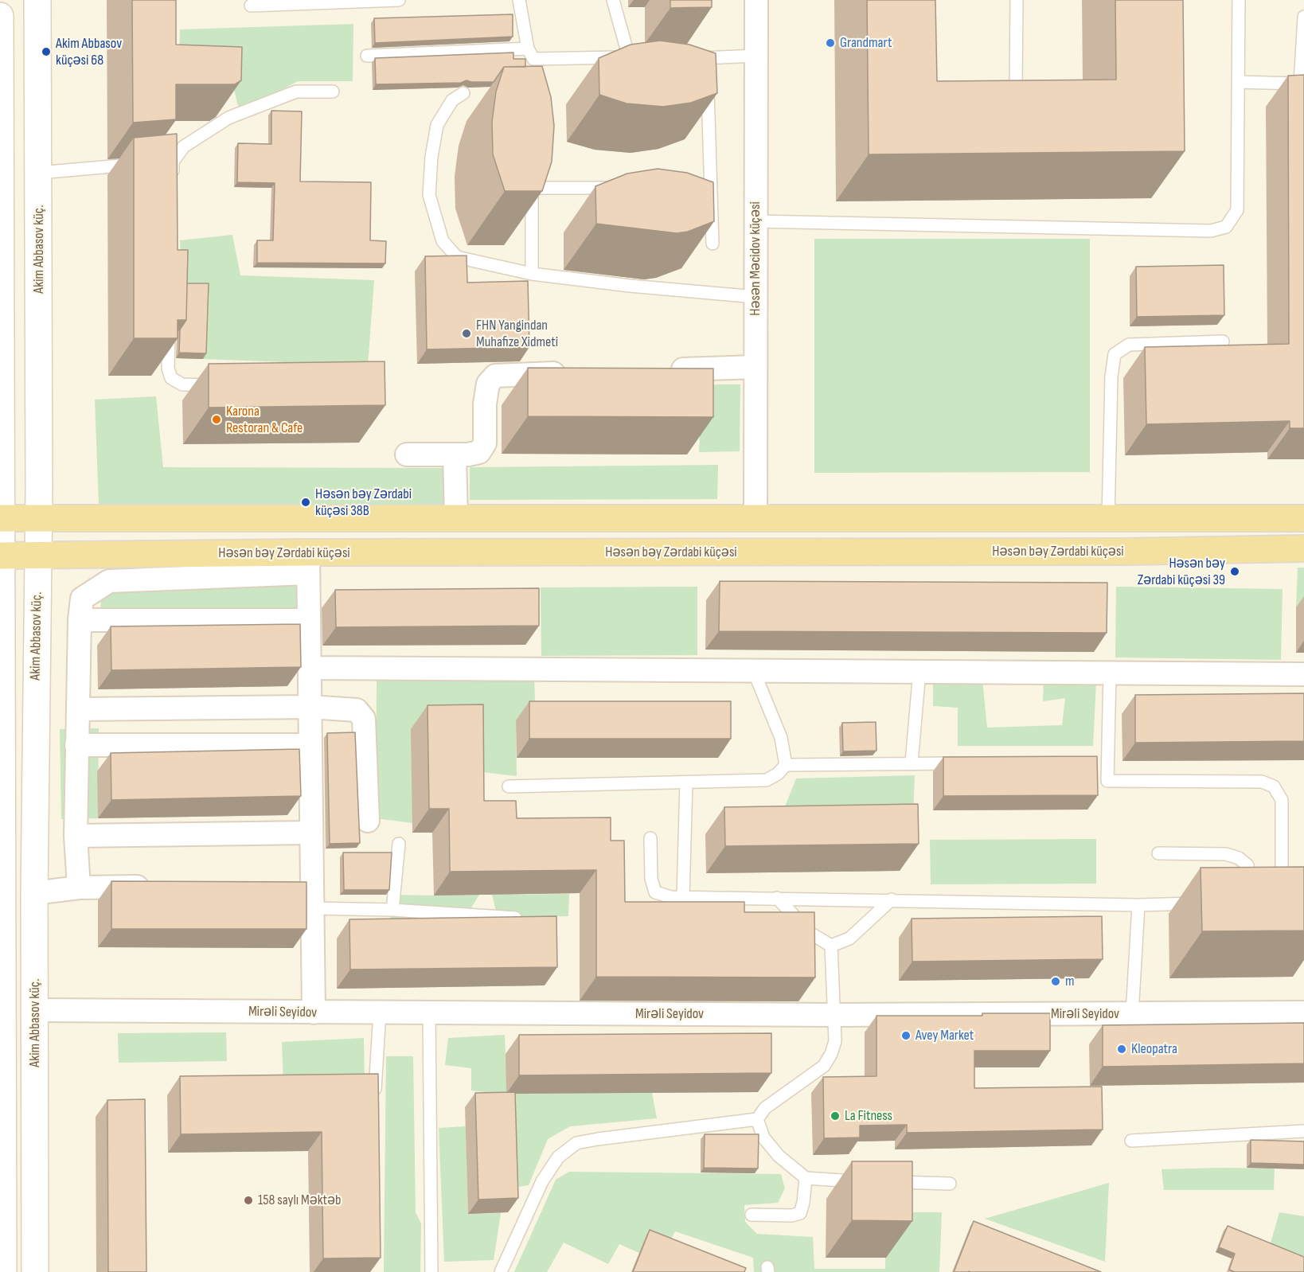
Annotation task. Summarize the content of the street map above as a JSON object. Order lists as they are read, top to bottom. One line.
{"streets":{"main road":["Akim Abbasov küç.","Həsən bəy Zərdabi küçəsi"],"street":["Həsən Məcidov küçəsi","Mirəli Seyidov"]},"crossings":[["Akim Abbasov küç.","Həsən bəy Zərdabi küçəsi"],["Akim Abbasov küç.","Mirəli Seyidov"]],"places":["Grandmart","Akim Abbasov küçəsi 68","FHN Yangindan Muhafize Xidmeti","Karona Restoran & Cafe","Həsən bəy Zərdabi küçəsi 38B","Həsən bəy Zərdabi küçəsi 39","m","Avey Market","Kleopatra","La Fitness","158 saylı Məktəb"]}
